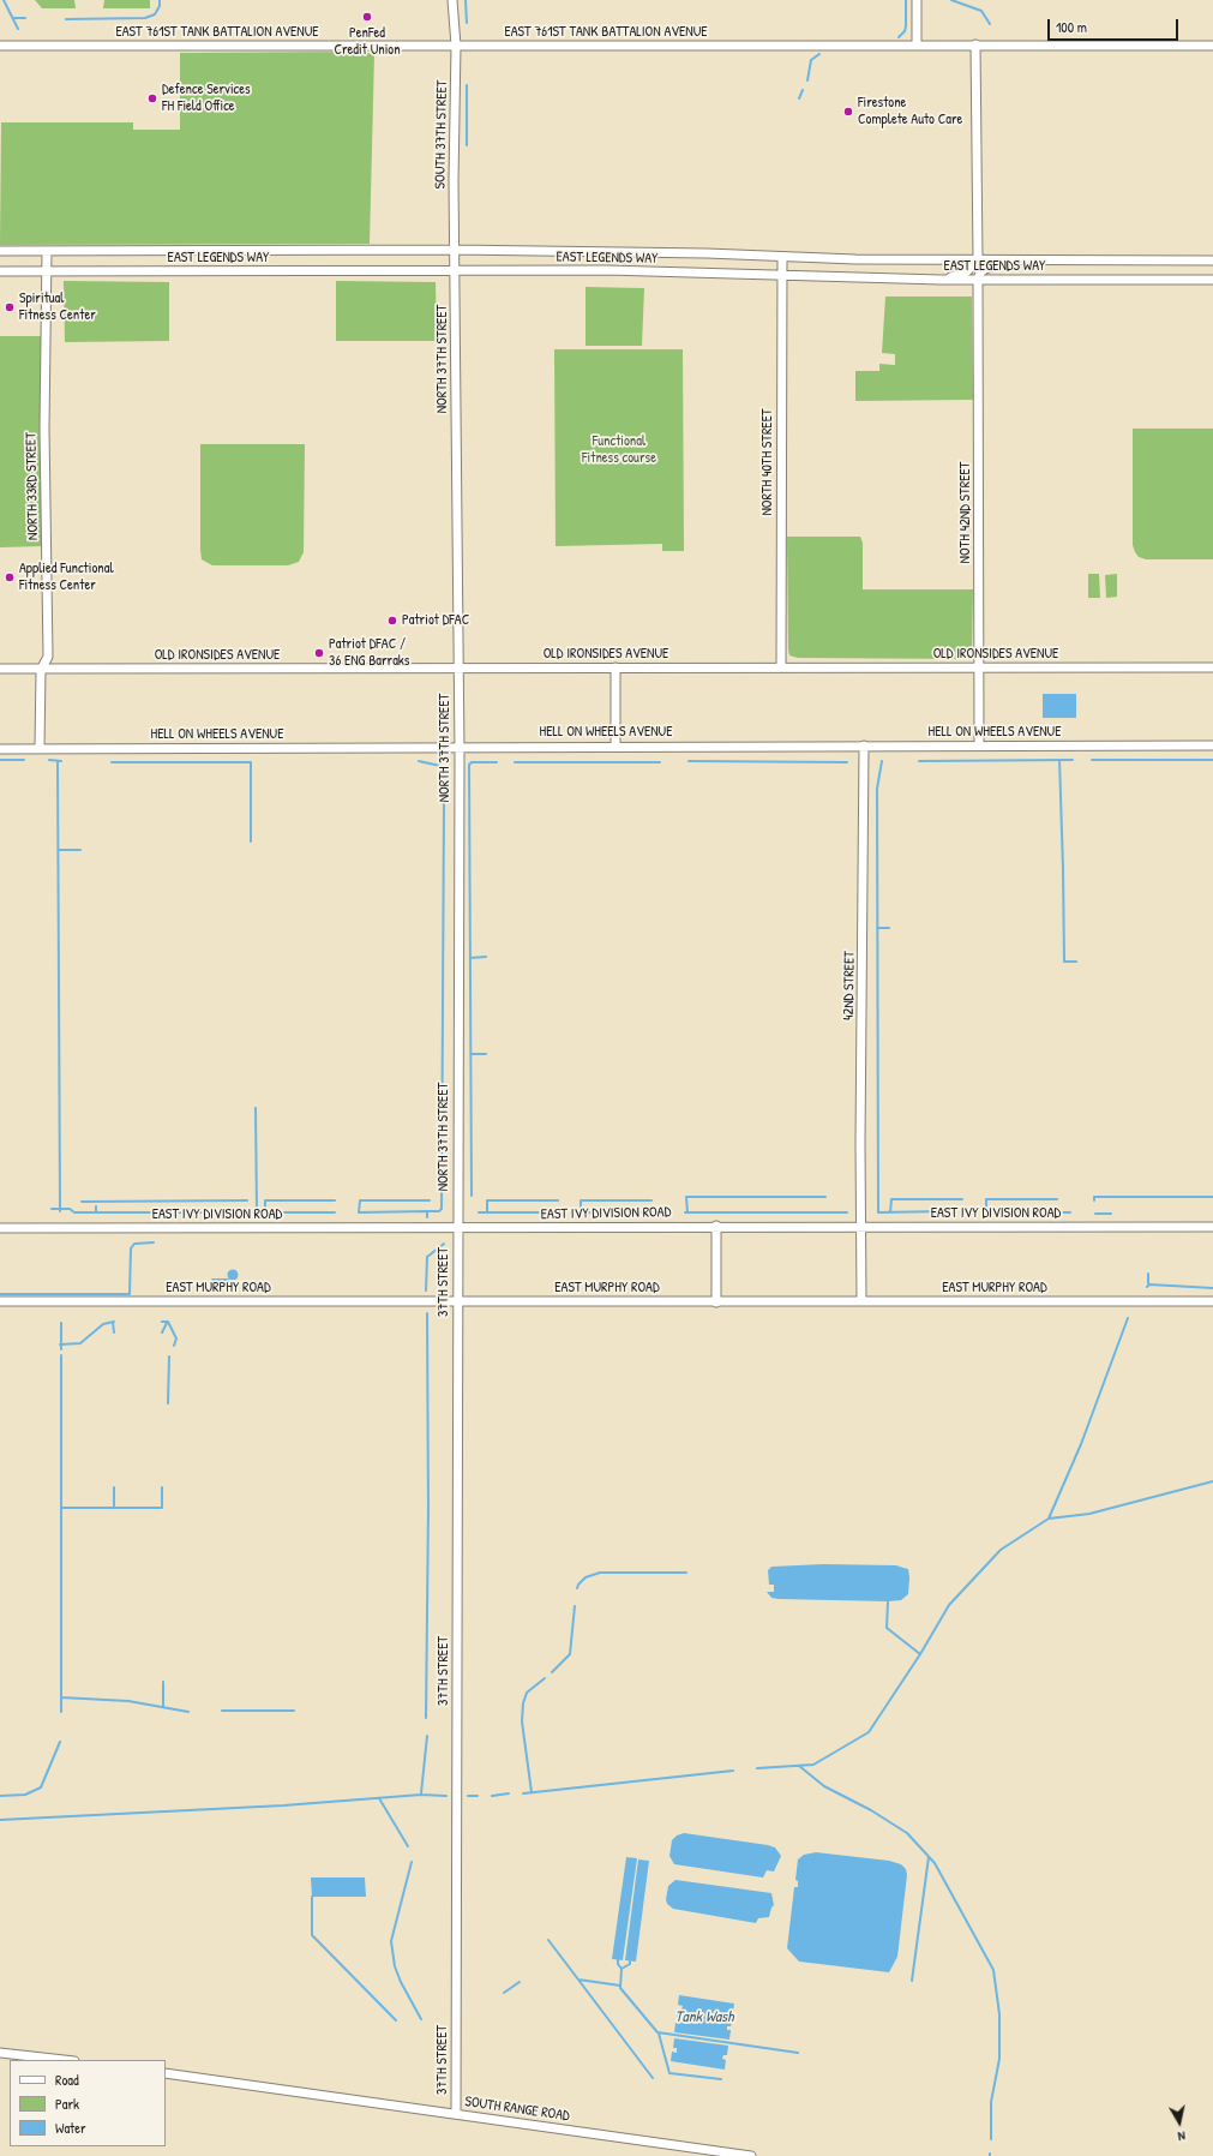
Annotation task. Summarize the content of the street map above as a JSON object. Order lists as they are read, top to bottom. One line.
{"streets":{"street":["EAST 761ST TANK BATTALION AVENUE","SOUTH 37TH STREET","EAST LEGENDS WAY","NORTH 37TH STREET","NORTH 40TH STREET","NORTH 33RD STREET","NOTH 42ND STREET","OLD IRONSIDES AVENUE","HELL ON WHEELS AVENUE","42ND STREET","EAST IVY DIVISION ROAD","37TH STREET","EAST MURPHY ROAD","SOUTH RANGE ROAD"]},"crossings":[["EAST 761ST TANK BATTALION AVENUE","SOUTH 37TH STREET"],["SOUTH 37TH STREET","EAST LEGENDS WAY"],["SOUTH 37TH STREET","NORTH 37TH STREET"],["EAST LEGENDS WAY","NORTH 37TH STREET"],["EAST LEGENDS WAY","NORTH 40TH STREET"],["EAST LEGENDS WAY","NORTH 33RD STREET"],["EAST LEGENDS WAY","NOTH 42ND STREET"],["NORTH 37TH STREET","OLD IRONSIDES AVENUE"],["NORTH 37TH STREET","HELL ON WHEELS AVENUE"],["NORTH 37TH STREET","EAST IVY DIVISION ROAD"],["NORTH 37TH STREET","37TH STREET"],["NORTH 40TH STREET","OLD IRONSIDES AVENUE"],["NORTH 33RD STREET","OLD IRONSIDES AVENUE"],["NORTH 33RD STREET","HELL ON WHEELS AVENUE"],["NOTH 42ND STREET","OLD IRONSIDES AVENUE"],["NOTH 42ND STREET","HELL ON WHEELS AVENUE"],["HELL ON WHEELS AVENUE","42ND STREET"],["42ND STREET","EAST IVY DIVISION ROAD"],["42ND STREET","EAST MURPHY ROAD"],["EAST IVY DIVISION ROAD","37TH STREET"],["37TH STREET","EAST MURPHY ROAD"],["37TH STREET","SOUTH RANGE ROAD"]],"water":["Tank Wash"],"parks":["Functional Fitness course"],"places":["PenFed Credit Union","Defence Services FH Field Office","Firestone Complete Auto Care","Spiritual Fitness Center","Applied Functional Fitness Center","Patriot DFAC","Patriot DFAC / 36 ENG Barraks"],"legend":["Road","Park","Water"],"scale_bar":"100 m","north":"bottom"}
